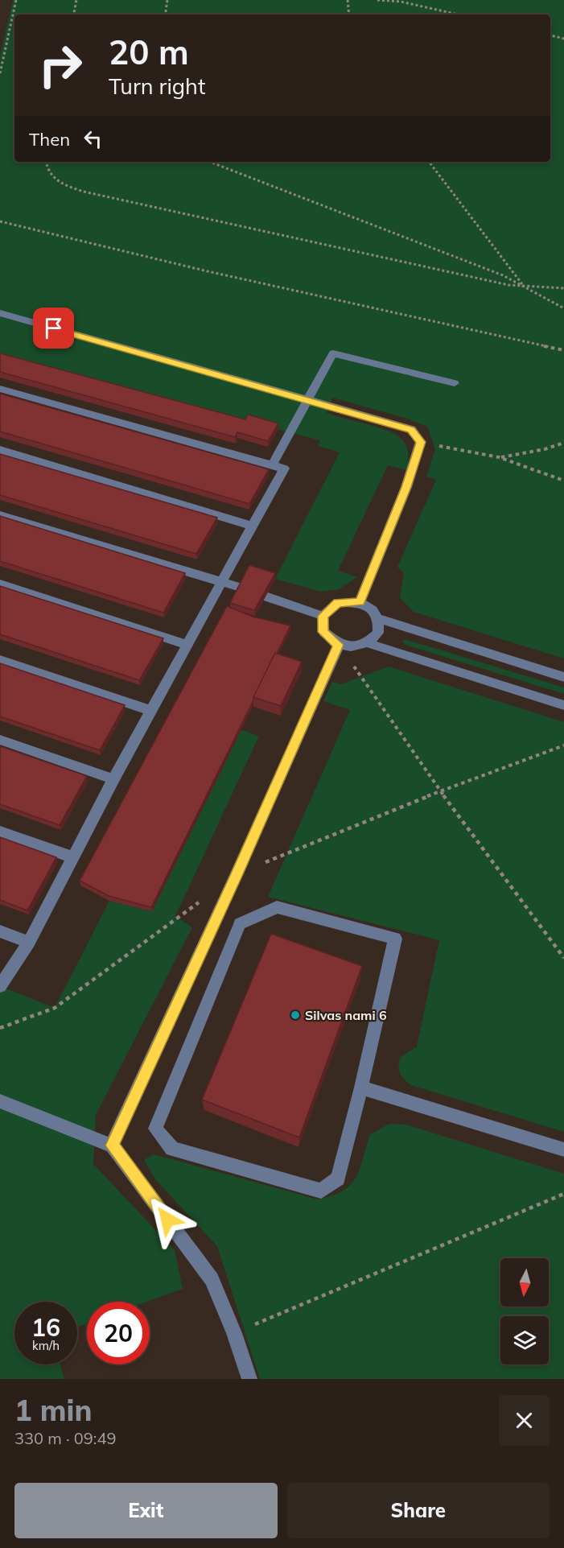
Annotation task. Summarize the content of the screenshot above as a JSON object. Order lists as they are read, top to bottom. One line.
{"places":["Silvas nami 6"],"north":"bottom","page":{"turn":["20 m","Turn right"],"then":"Then","speed":"16 km/h","limit":"20","heading":["1 min","330 m · 09:49"],"buttons":["Exit","Share"]}}
